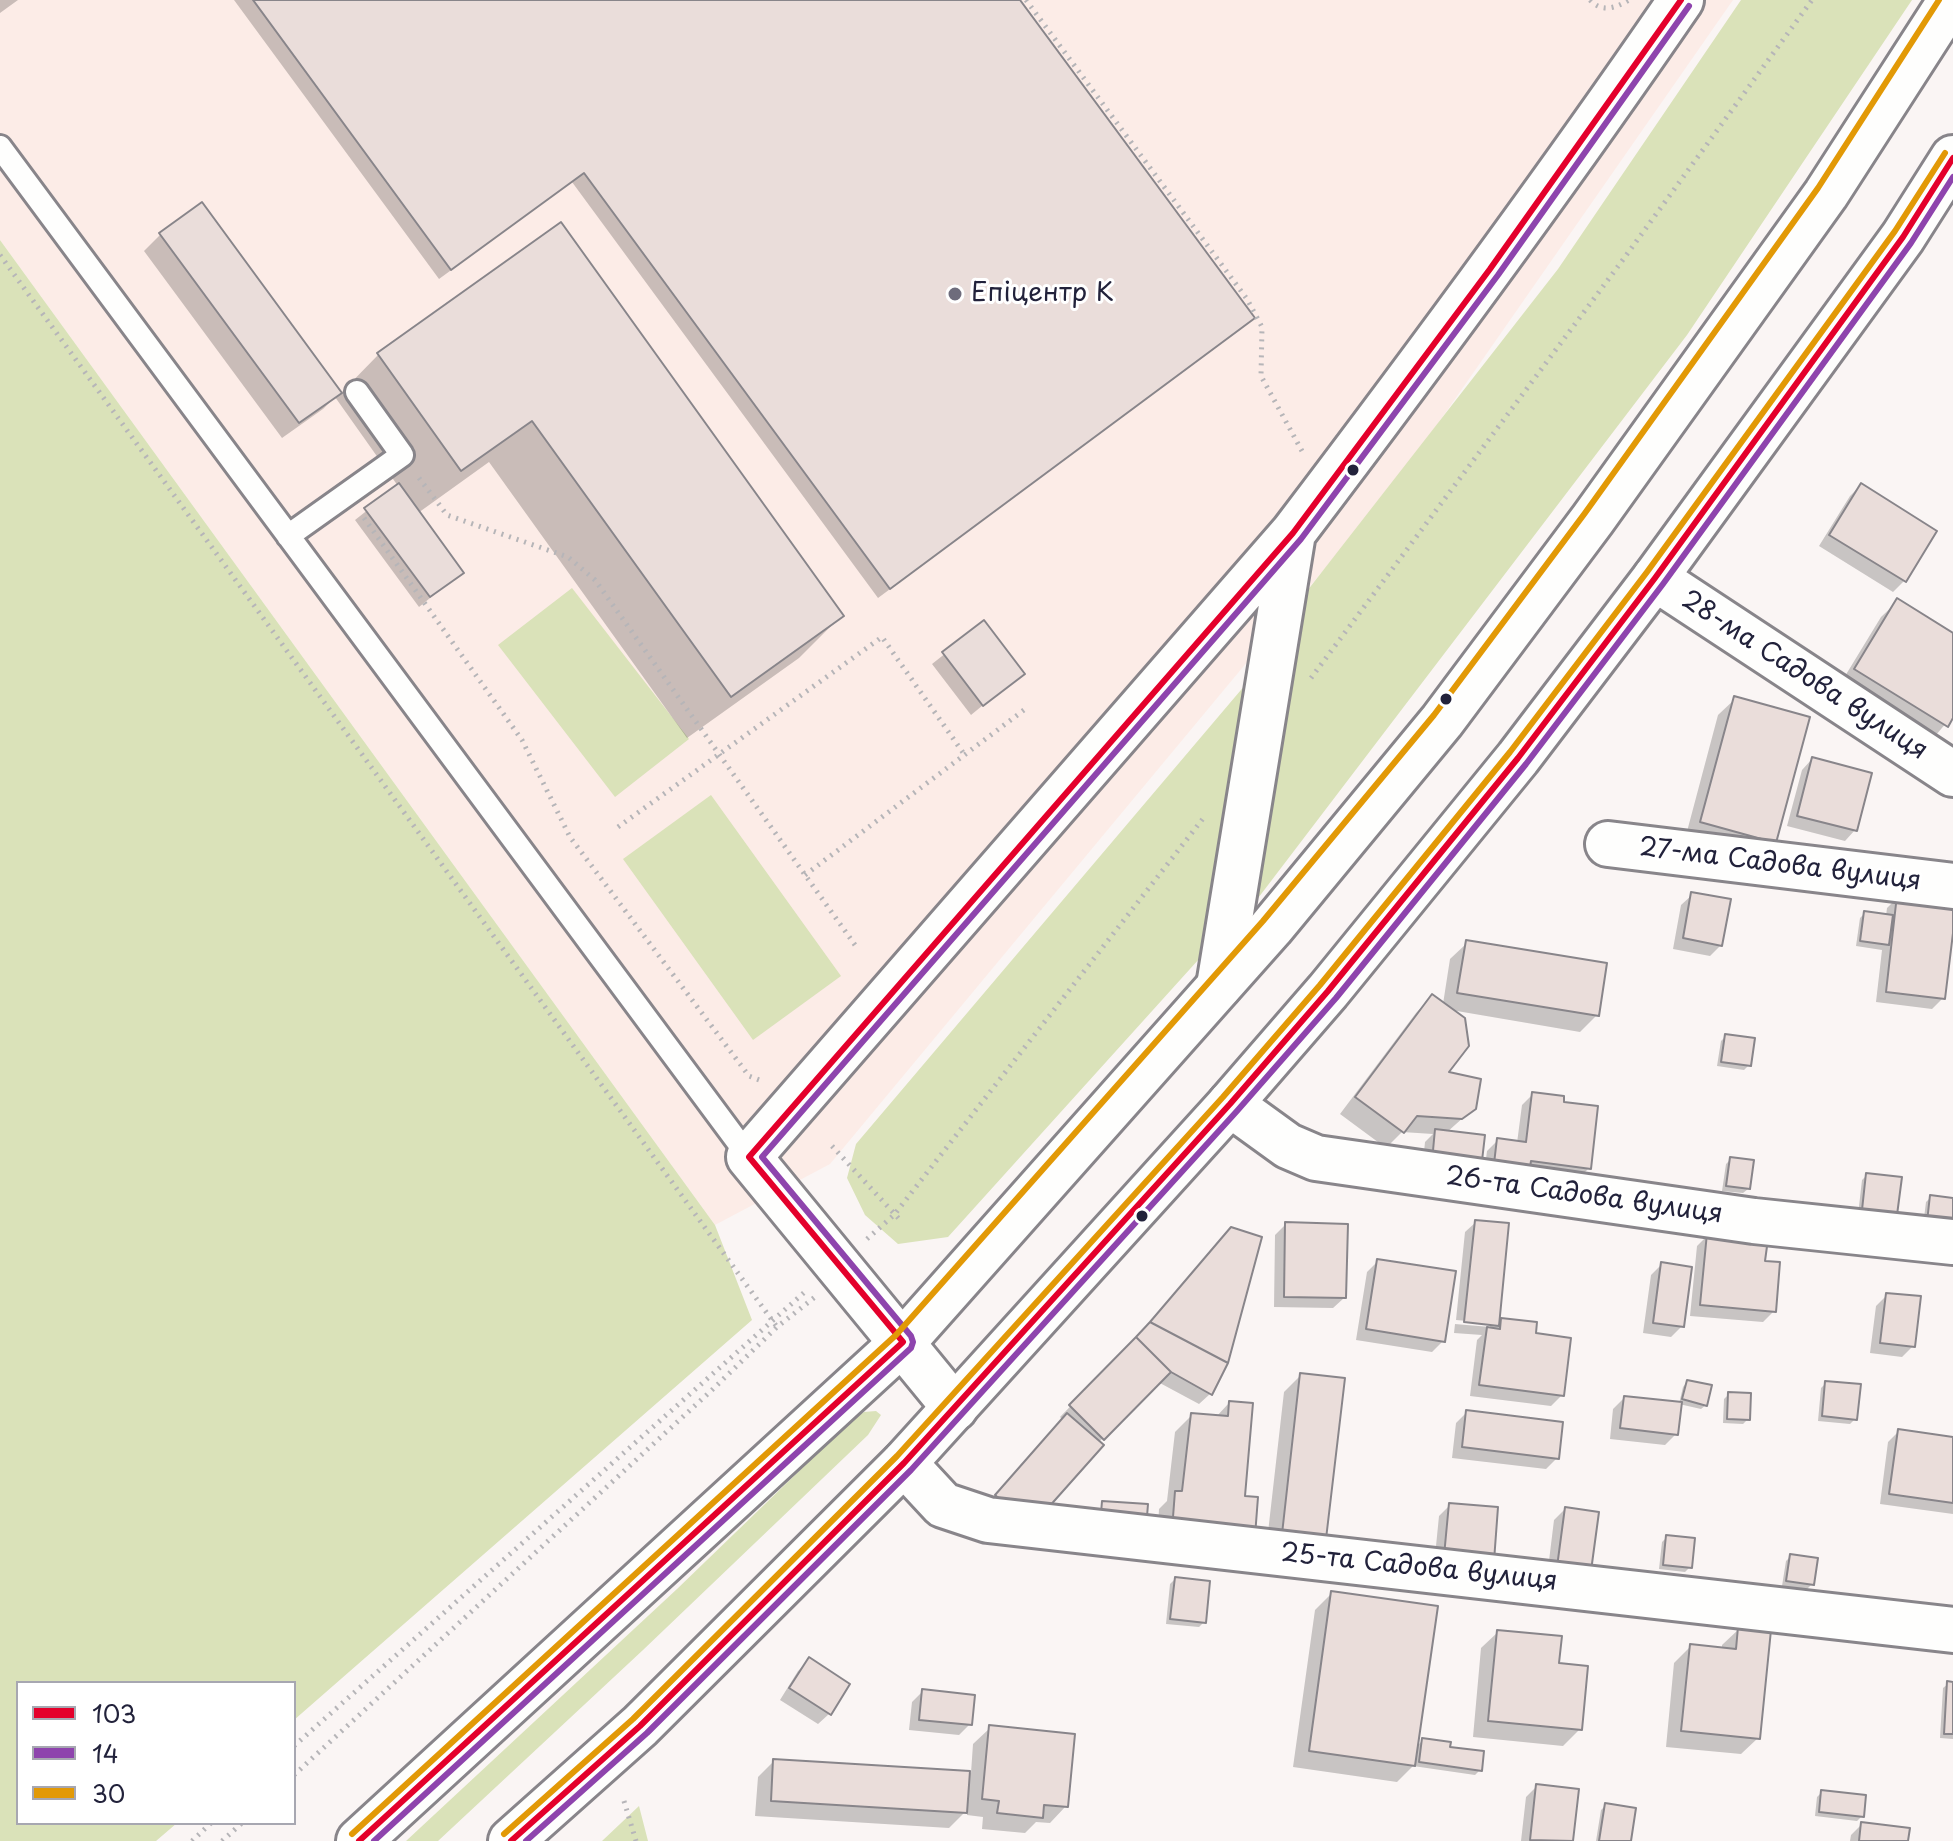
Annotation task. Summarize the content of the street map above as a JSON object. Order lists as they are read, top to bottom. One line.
{"streets":{"main road":["28-ма Садова вулиця","27-ма Садова вулиця","26-та Садова вулиця","25-та Садова вулиця"]},"places":["Епіцентр К"],"lines":["transit line 103","transit line 30","transit line 14"],"legend":["103","14","30"]}
